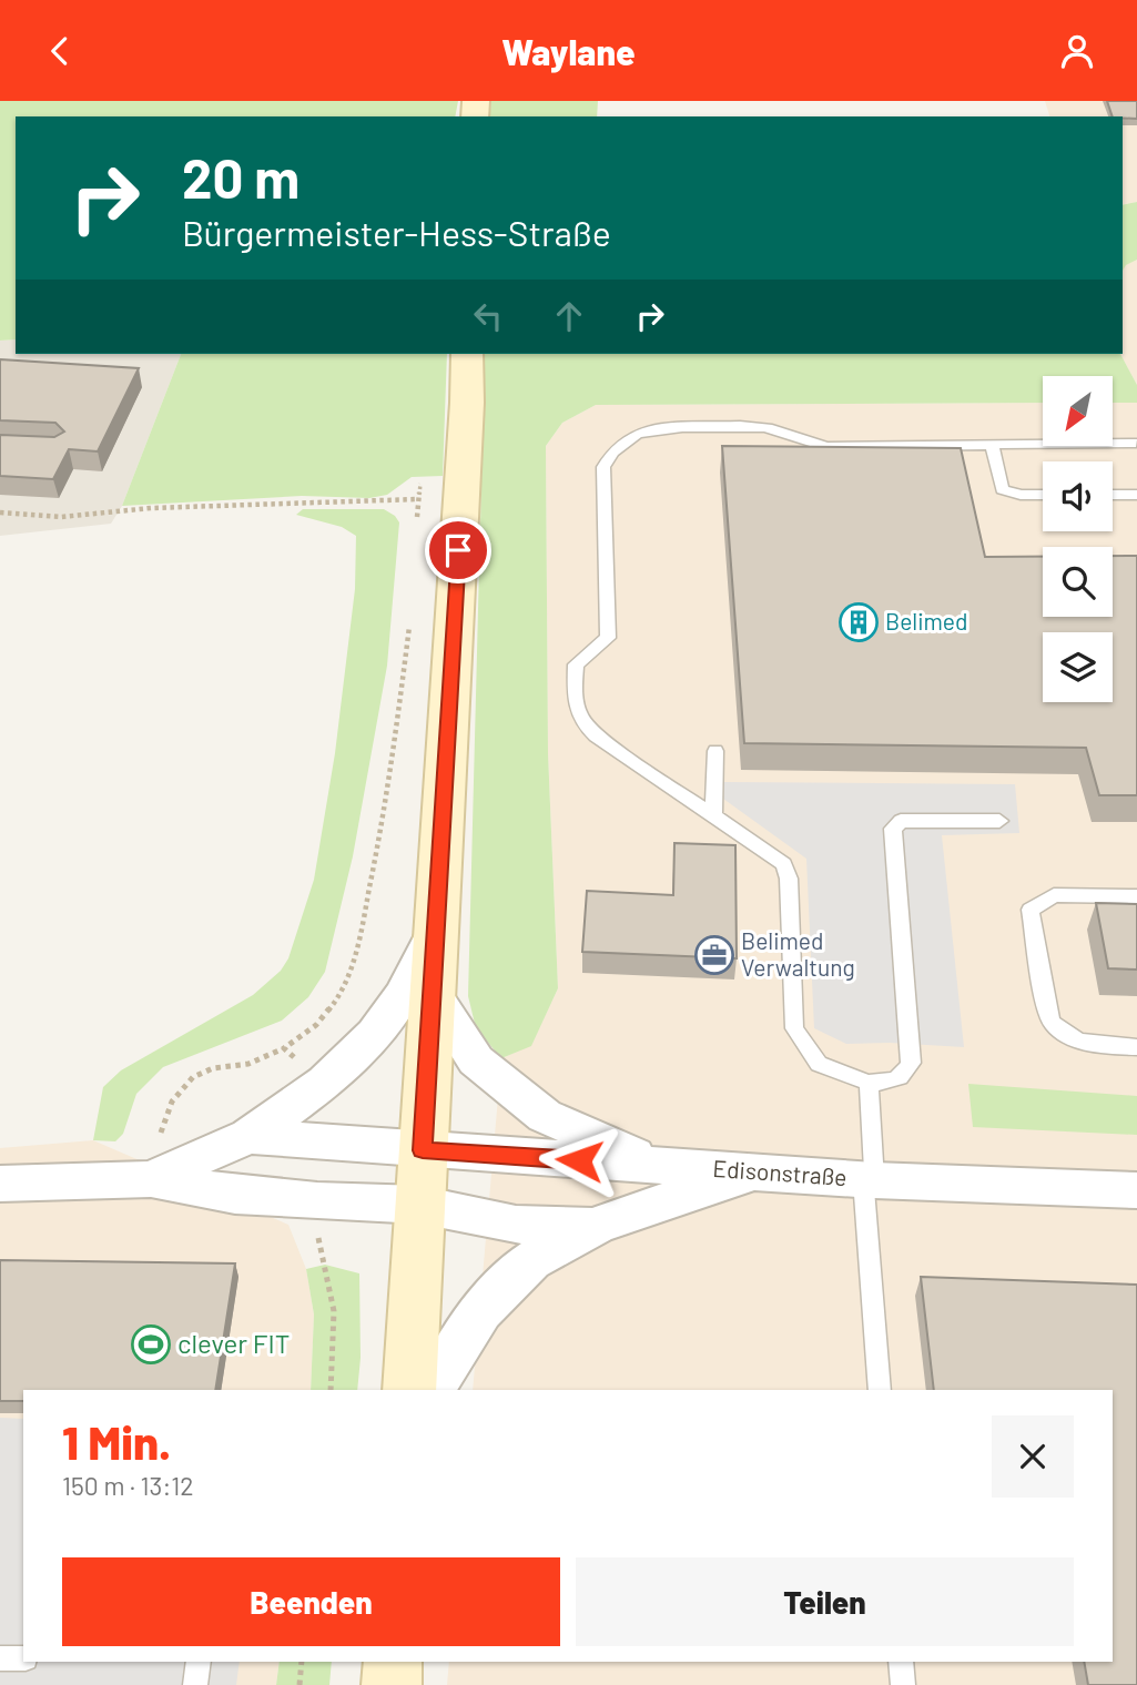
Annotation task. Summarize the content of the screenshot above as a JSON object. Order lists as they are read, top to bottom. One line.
{"streets":{"street":["Edisonstraße"]},"places":{"building":["Belimed"],"office":["Belimed Verwaltung"],"sports":["clever FIT"]},"north":"bottom left","page":{"header":"Waylane","turn":["20 m","Bürgermeister-Hess-Straße"],"heading":["1 Min.","150 m · 13:12"],"buttons":["Beenden","Teilen"]}}
